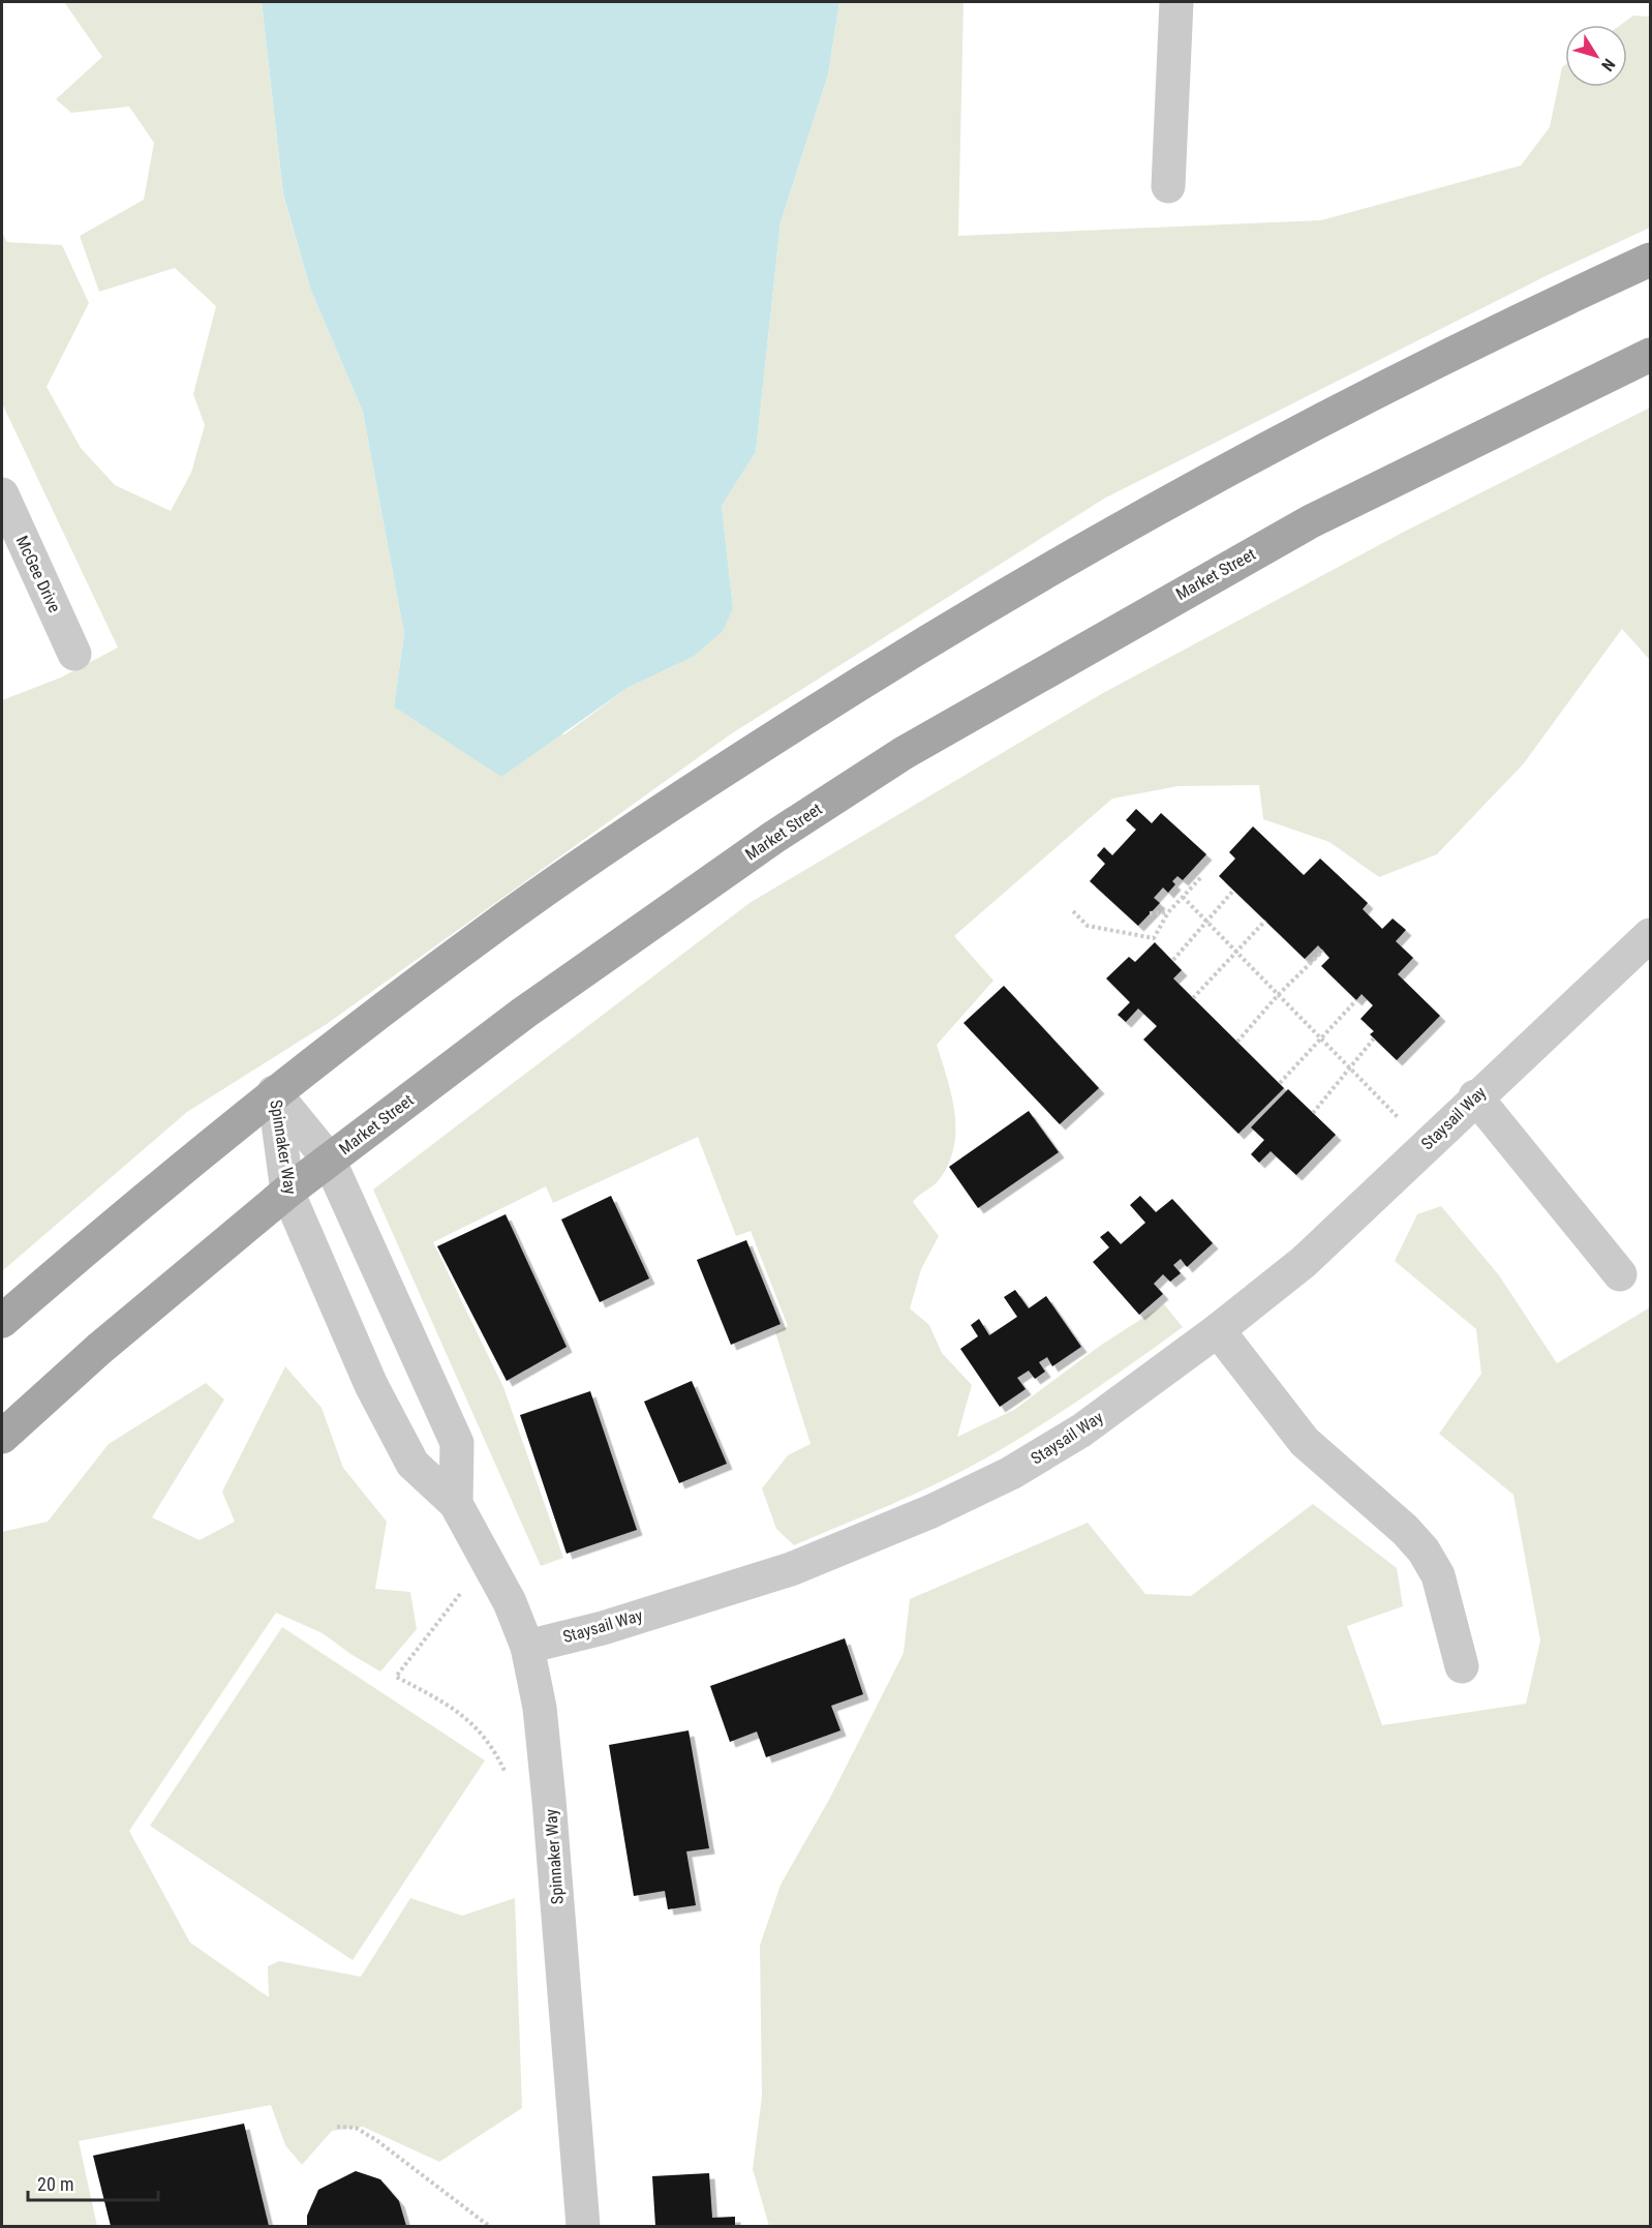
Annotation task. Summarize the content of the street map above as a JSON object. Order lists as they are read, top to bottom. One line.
{"streets":{"main road":["Market Street"],"street":["McGee Drive","Staysail Way","Spinnaker Way"]},"crossings":[["Market Street","Spinnaker Way"],["Staysail Way","Spinnaker Way"]],"scale_bar":"20 m","north":"bottom right"}
